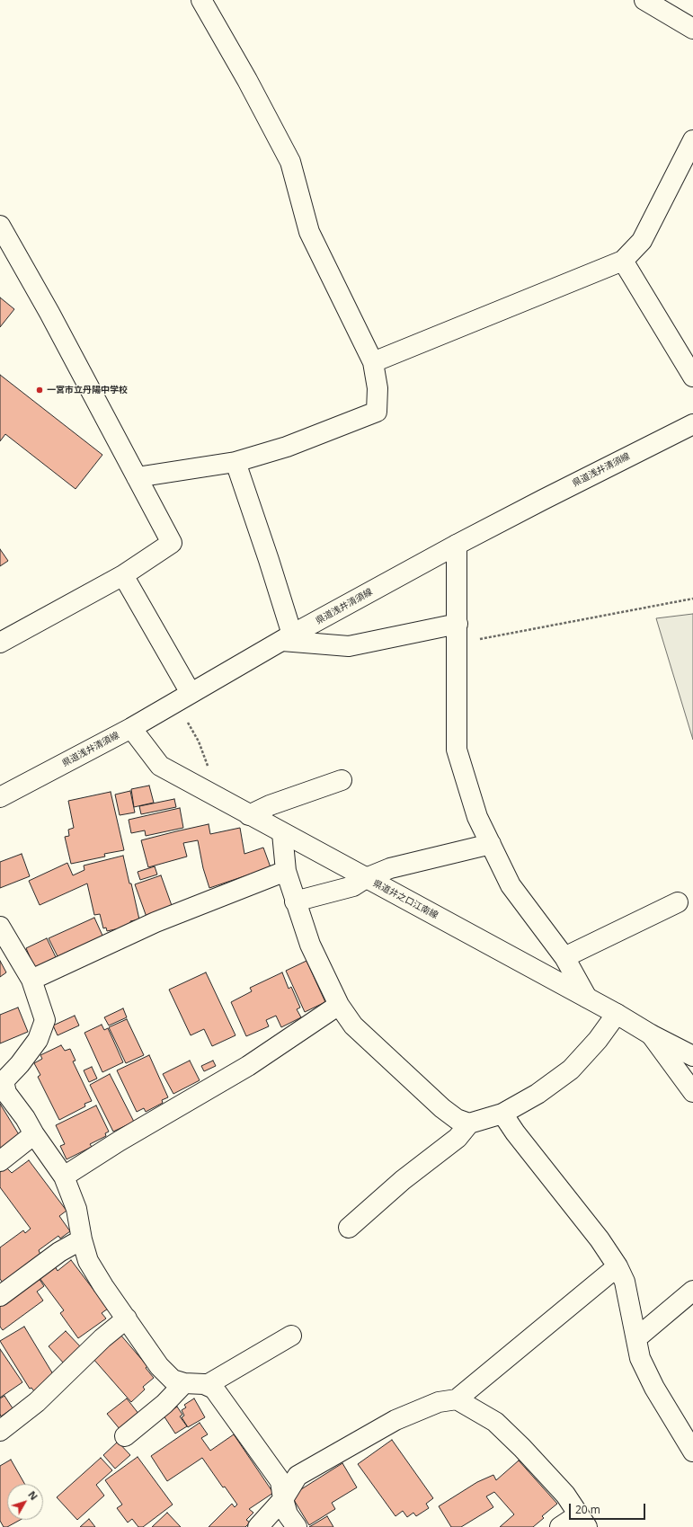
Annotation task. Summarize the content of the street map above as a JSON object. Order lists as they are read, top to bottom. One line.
{"streets":{"street":["県道浅井清須線","県道井之口江南線"]},"crossings":[["県道浅井清須線","県道井之口江南線"]],"places":["一宮市立丹陽中学校"],"scale_bar":"20 m","north":"top right"}
